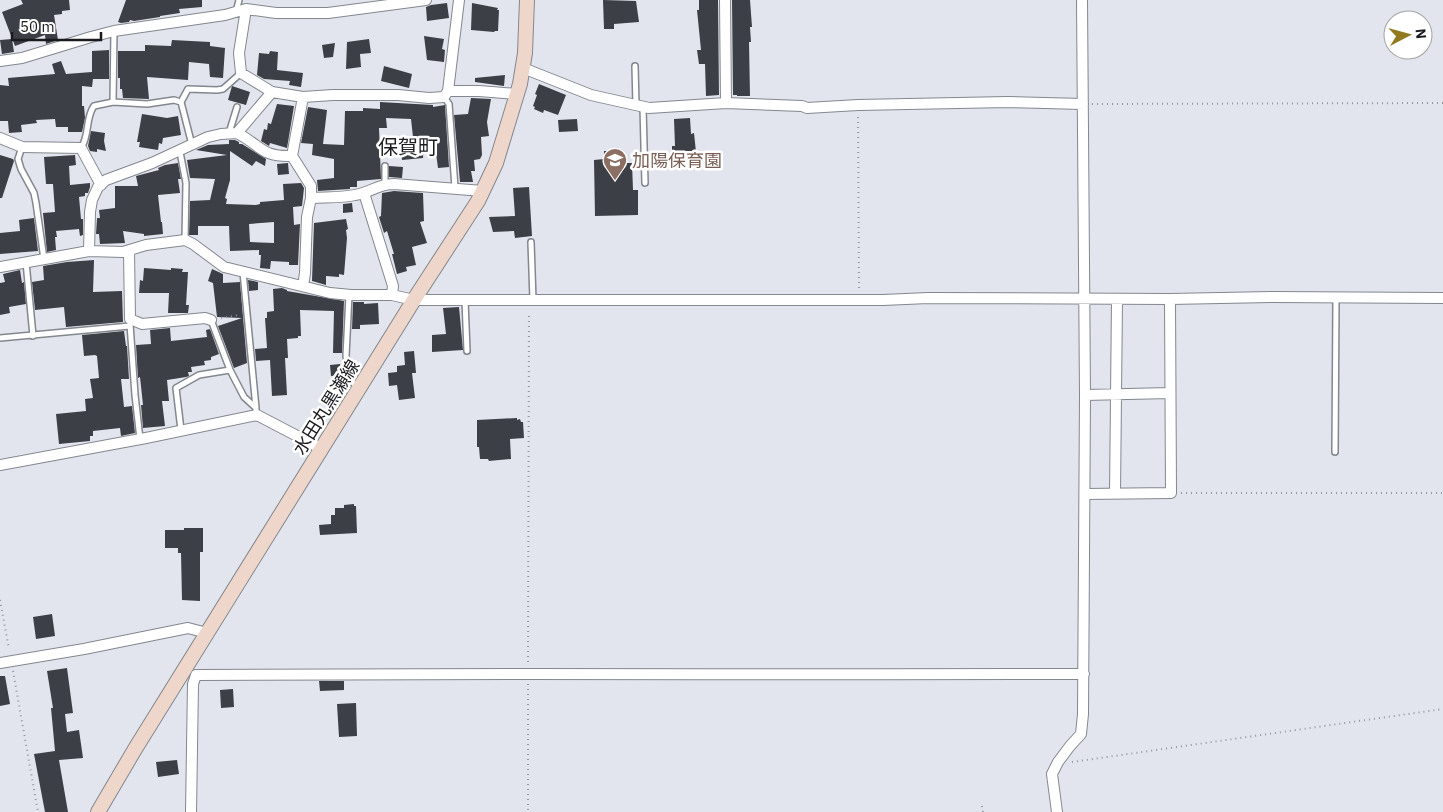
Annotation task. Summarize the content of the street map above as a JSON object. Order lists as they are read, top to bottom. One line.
{"streets":{"main road":["水田丸黒瀬線"]},"districts":["保賀町"],"places":{"school or university":["加陽保育園"]},"scale_bar":"50 m","north":"right"}
